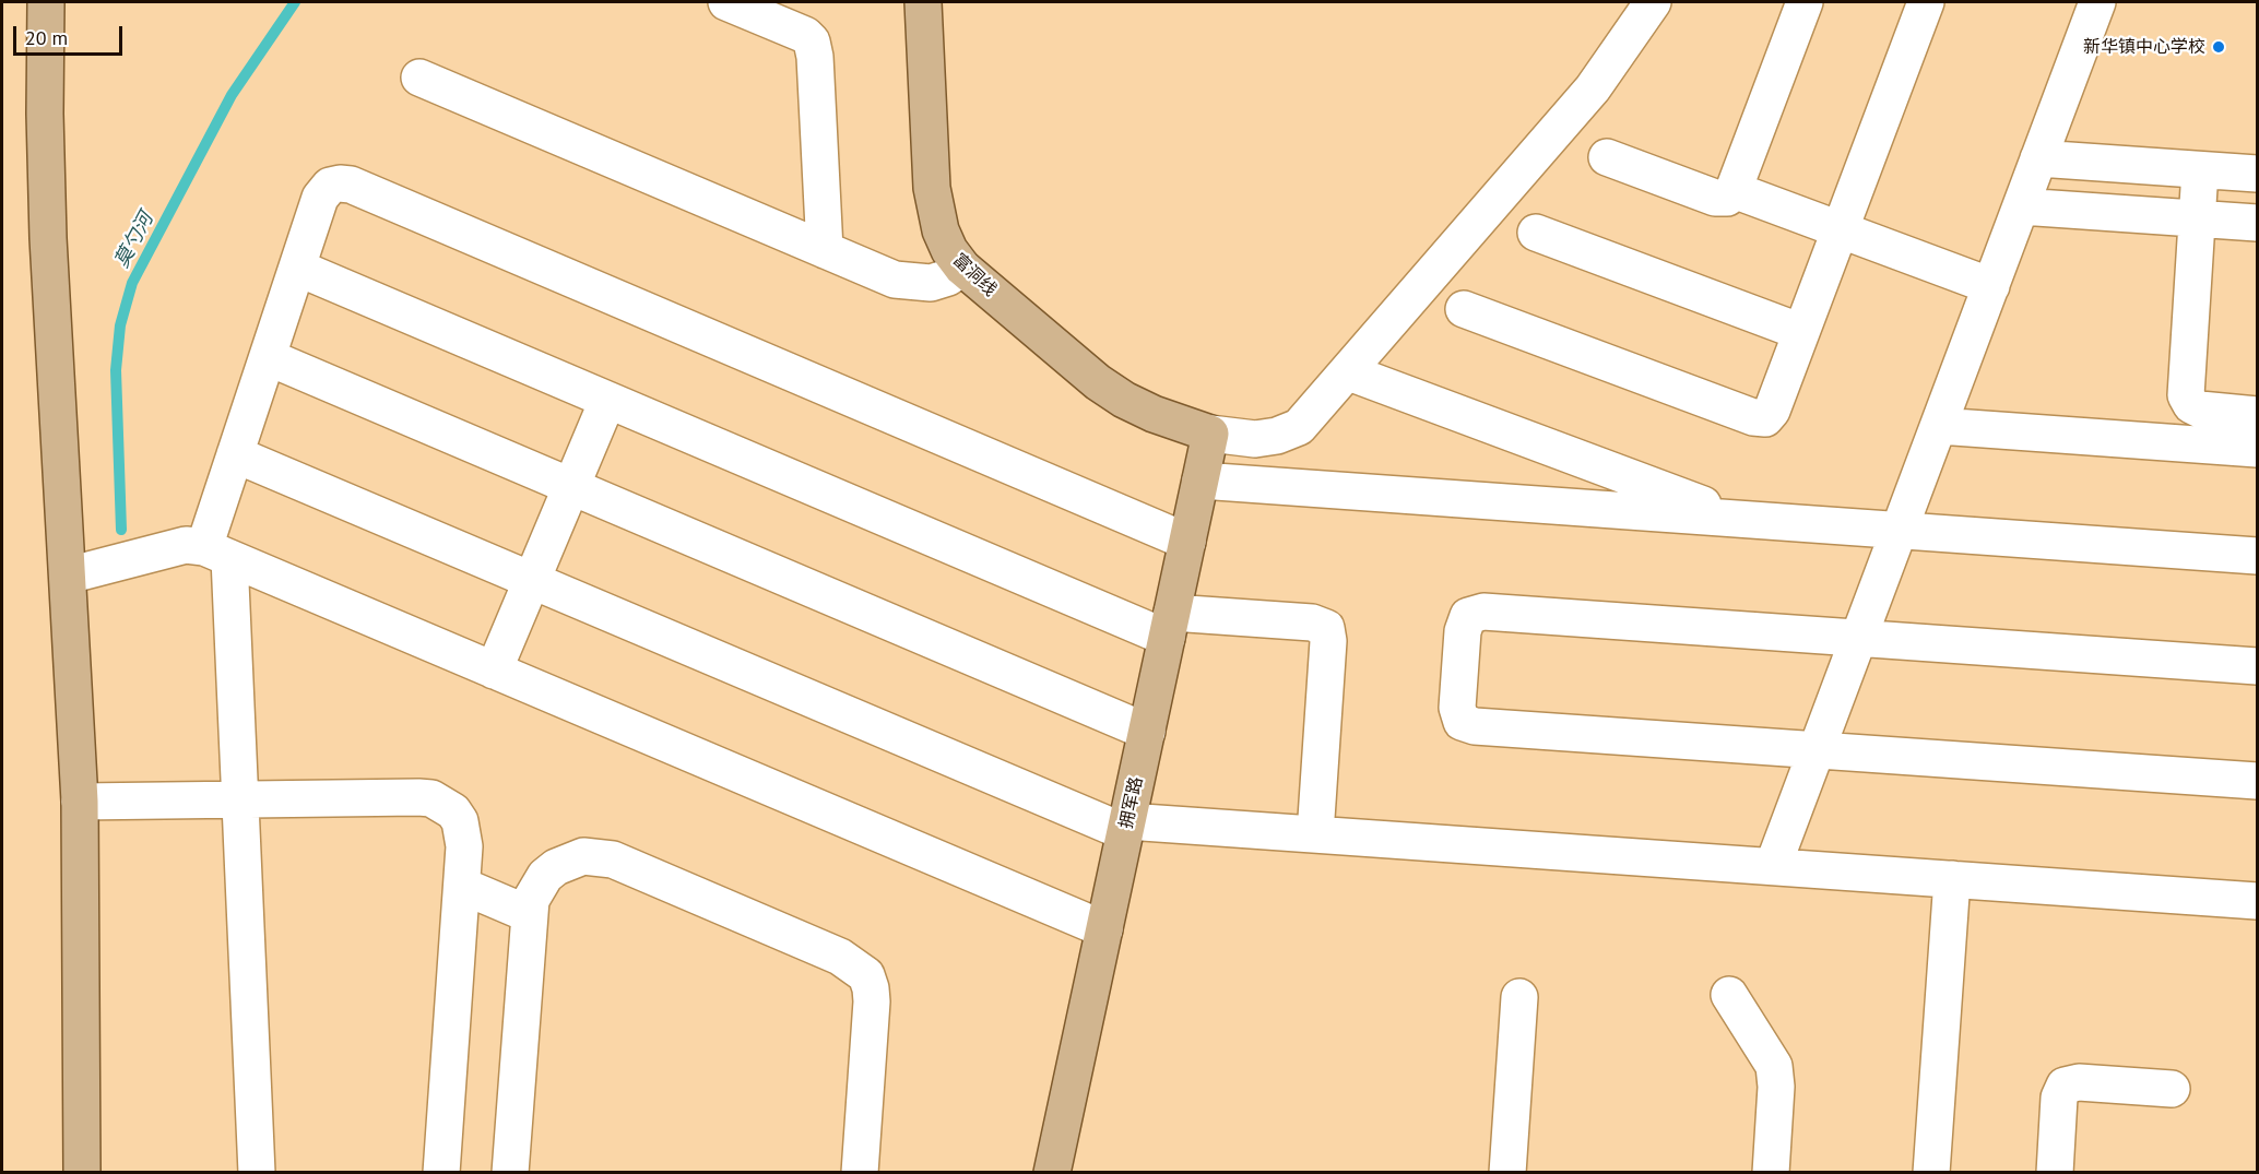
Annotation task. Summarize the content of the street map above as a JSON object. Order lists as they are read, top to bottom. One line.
{"streets":{"main road":["富洞线","拥军路"]},"crossings":[["富洞线","拥军路"]],"water":["莫勺河"],"places":["新华镇中心学校"],"scale_bar":"20 m"}
